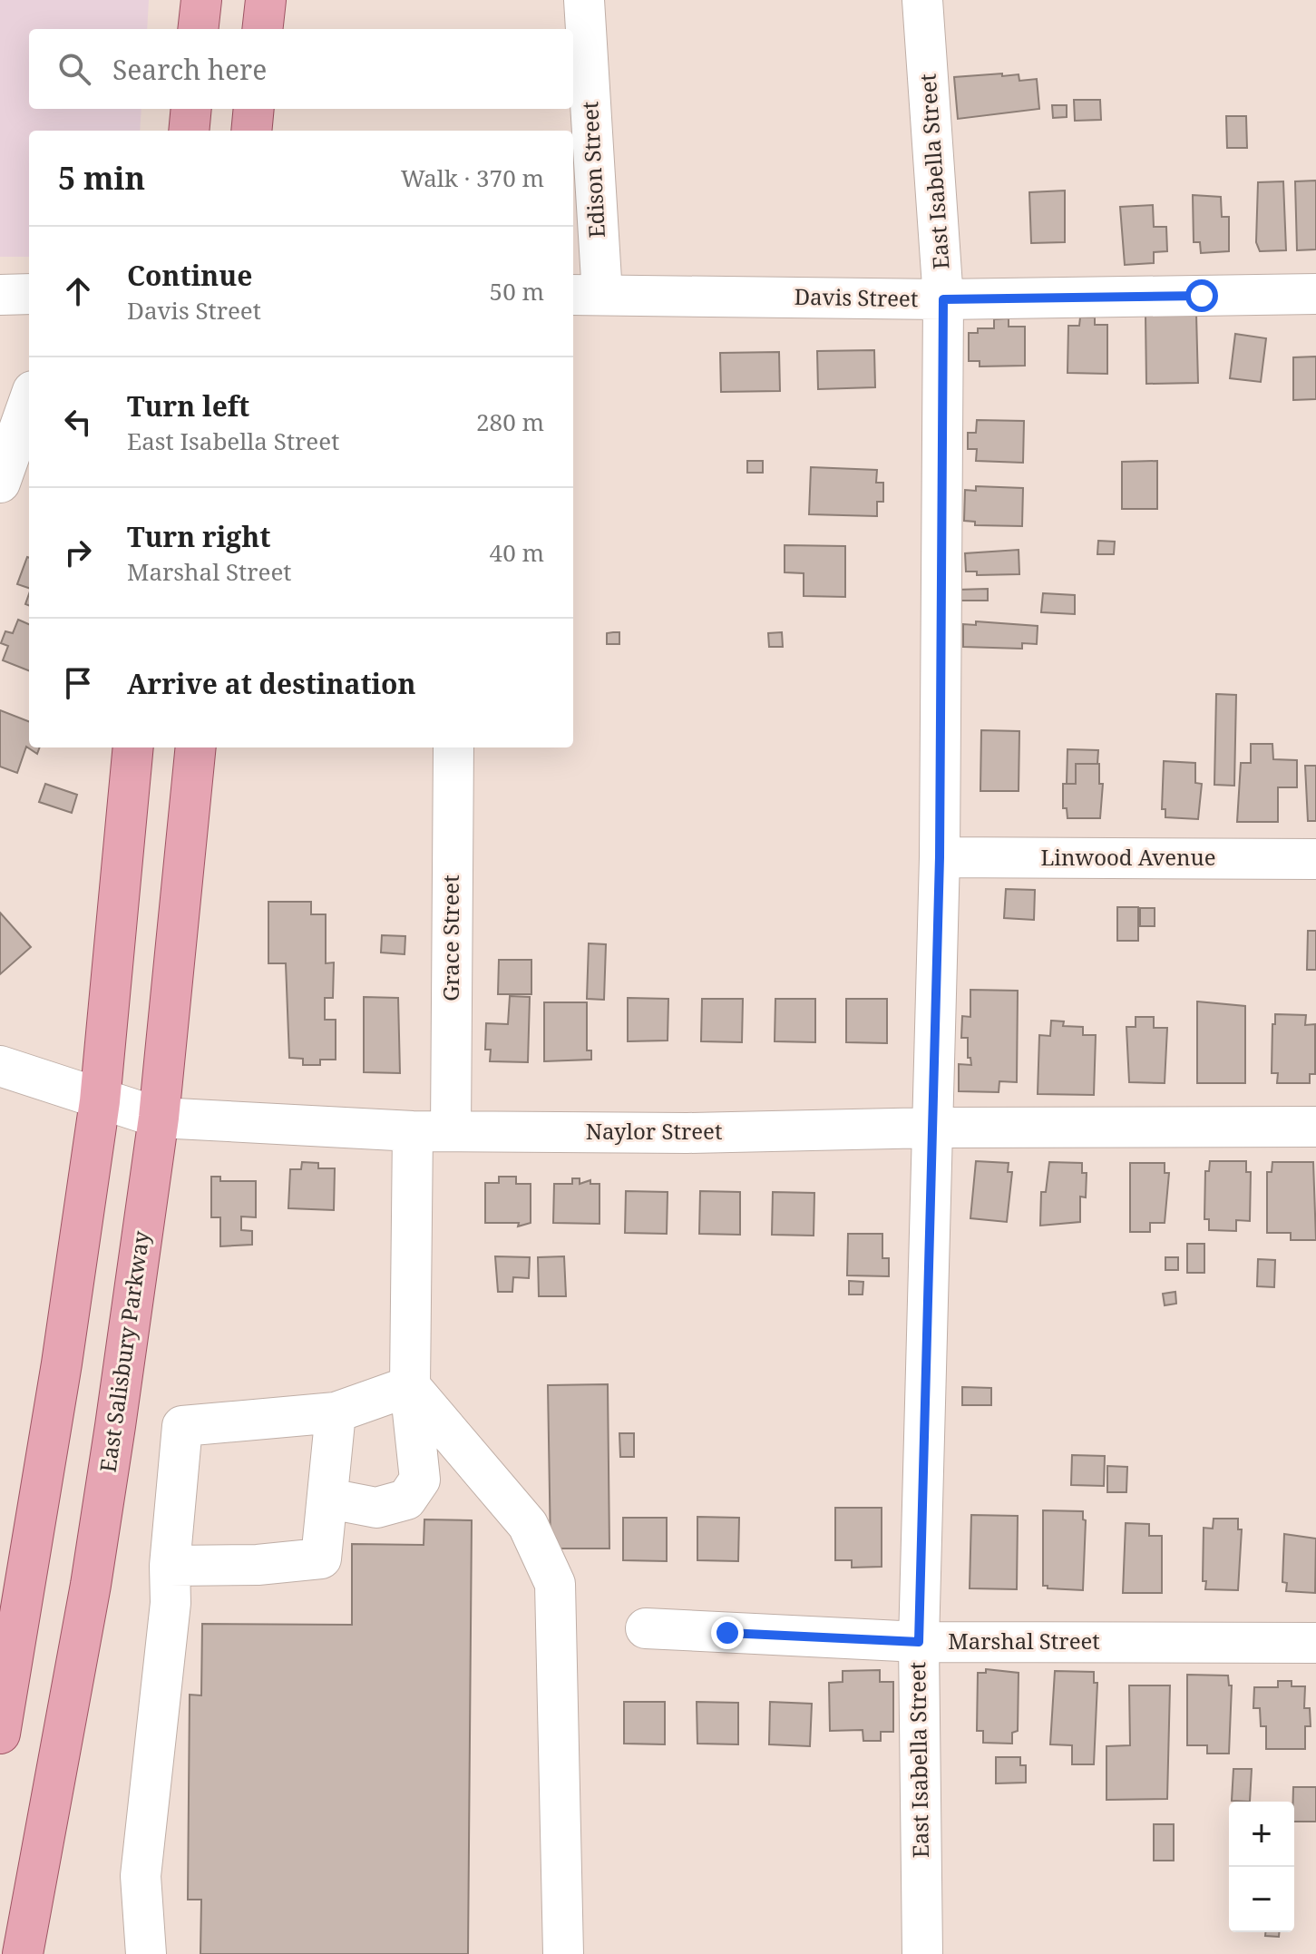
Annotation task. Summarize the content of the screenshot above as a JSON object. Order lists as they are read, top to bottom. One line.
{"streets":{"main road":["East Salisbury Parkway"],"street":["Edison Street","East Isabella Street","Davis Street","Linwood Avenue","Grace Street","Naylor Street","Marshal Street"]},"crossings":[["Edison Street","Davis Street"],["East Isabella Street","Davis Street"],["East Isabella Street","Linwood Avenue"],["East Isabella Street","Naylor Street"],["East Isabella Street","Marshal Street"],["Grace Street","Naylor Street"],["Naylor Street","East Salisbury Parkway"]],"page":{"search":"Search here","heading":["5 min","Walk · 370 m"],"list":[["Continue","Davis Street","50 m"],["Turn left","East Isabella Street","280 m"],["Turn right","Marshal Street","40 m"],"Arrive at destination"],"map_buttons":["+","−"]}}
